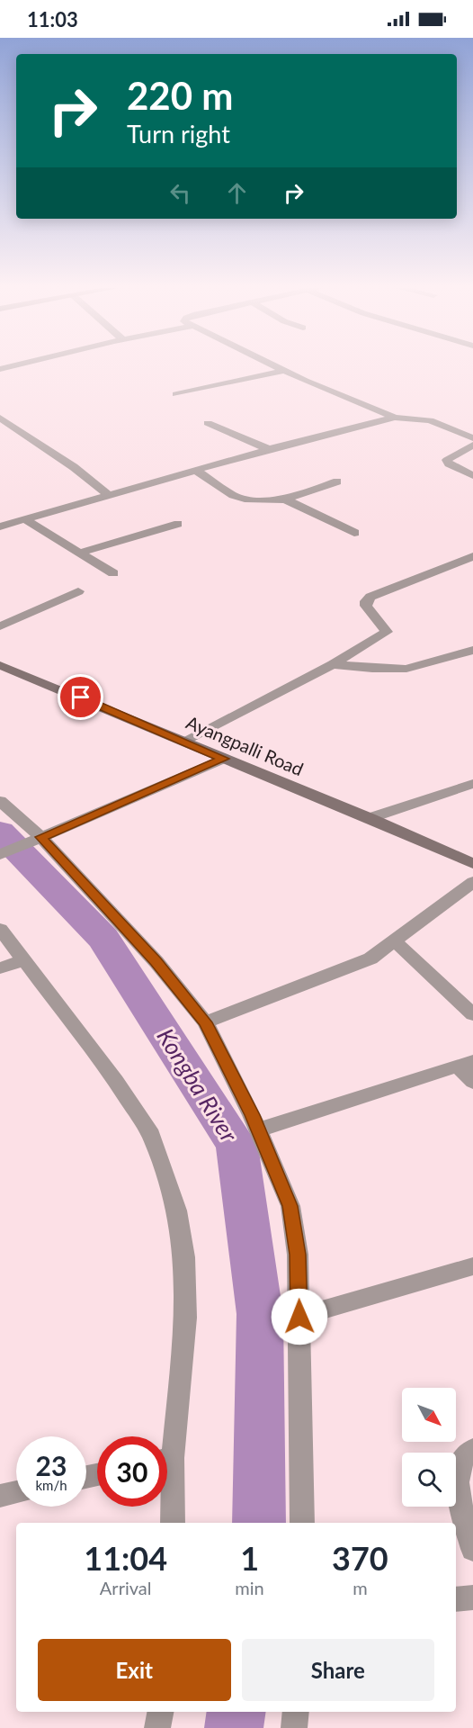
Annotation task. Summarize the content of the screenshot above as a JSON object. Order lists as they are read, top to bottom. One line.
{"streets":{"street":["Ayangpalli Road"]},"water":["Kongba River"],"north":"bottom right","page":{"status":"11:03","turn":["220 m","Turn right"],"speed":"23 km/h","limit":"30","eta":["11:04","Arrival","1","min","370","m"],"buttons":["Exit","Share"]}}
